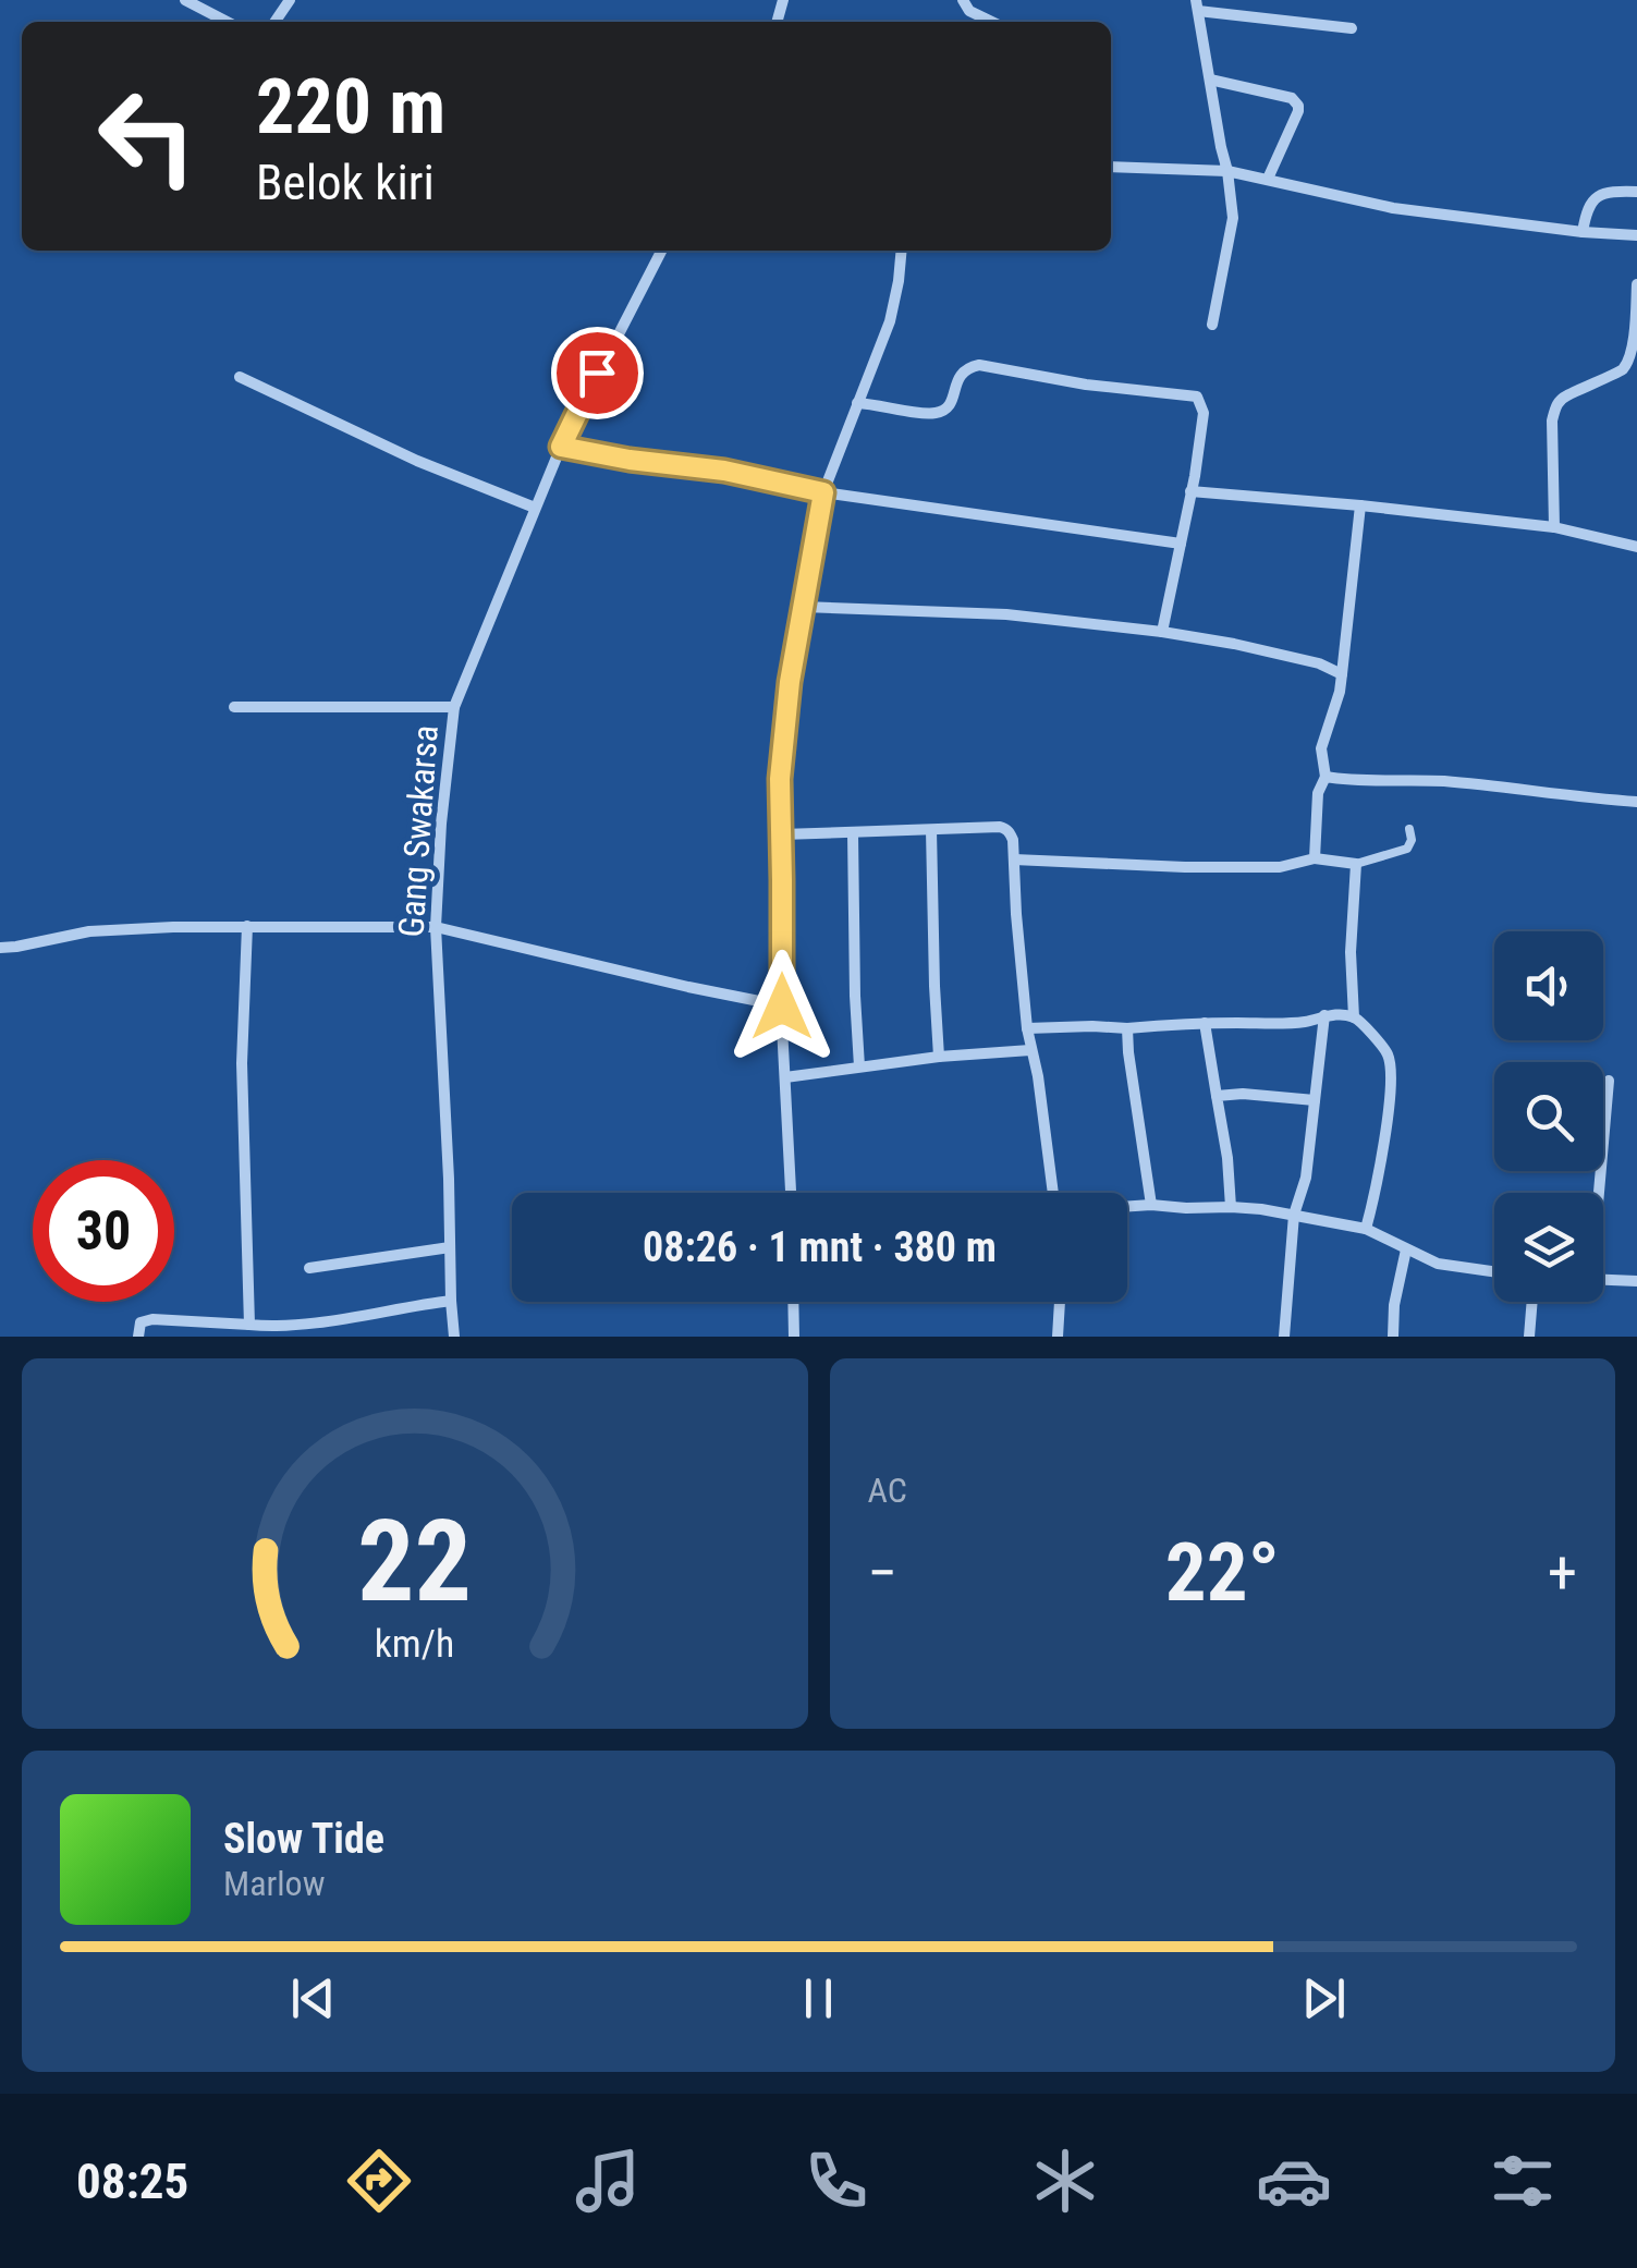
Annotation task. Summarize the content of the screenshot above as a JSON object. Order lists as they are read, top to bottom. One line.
{"streets":{"street":["Gang Swakarsa"]},"page":{"turn":["220 m","Belok kiri"],"limit":"30","trip":"08:26 · 1 mnt · 380 m","tile":"AC","heat":["−","22°","+"],"song":["Slow Tide","Marlow"],"tabs":"08:25","gauge":["22","km/h"]}}
